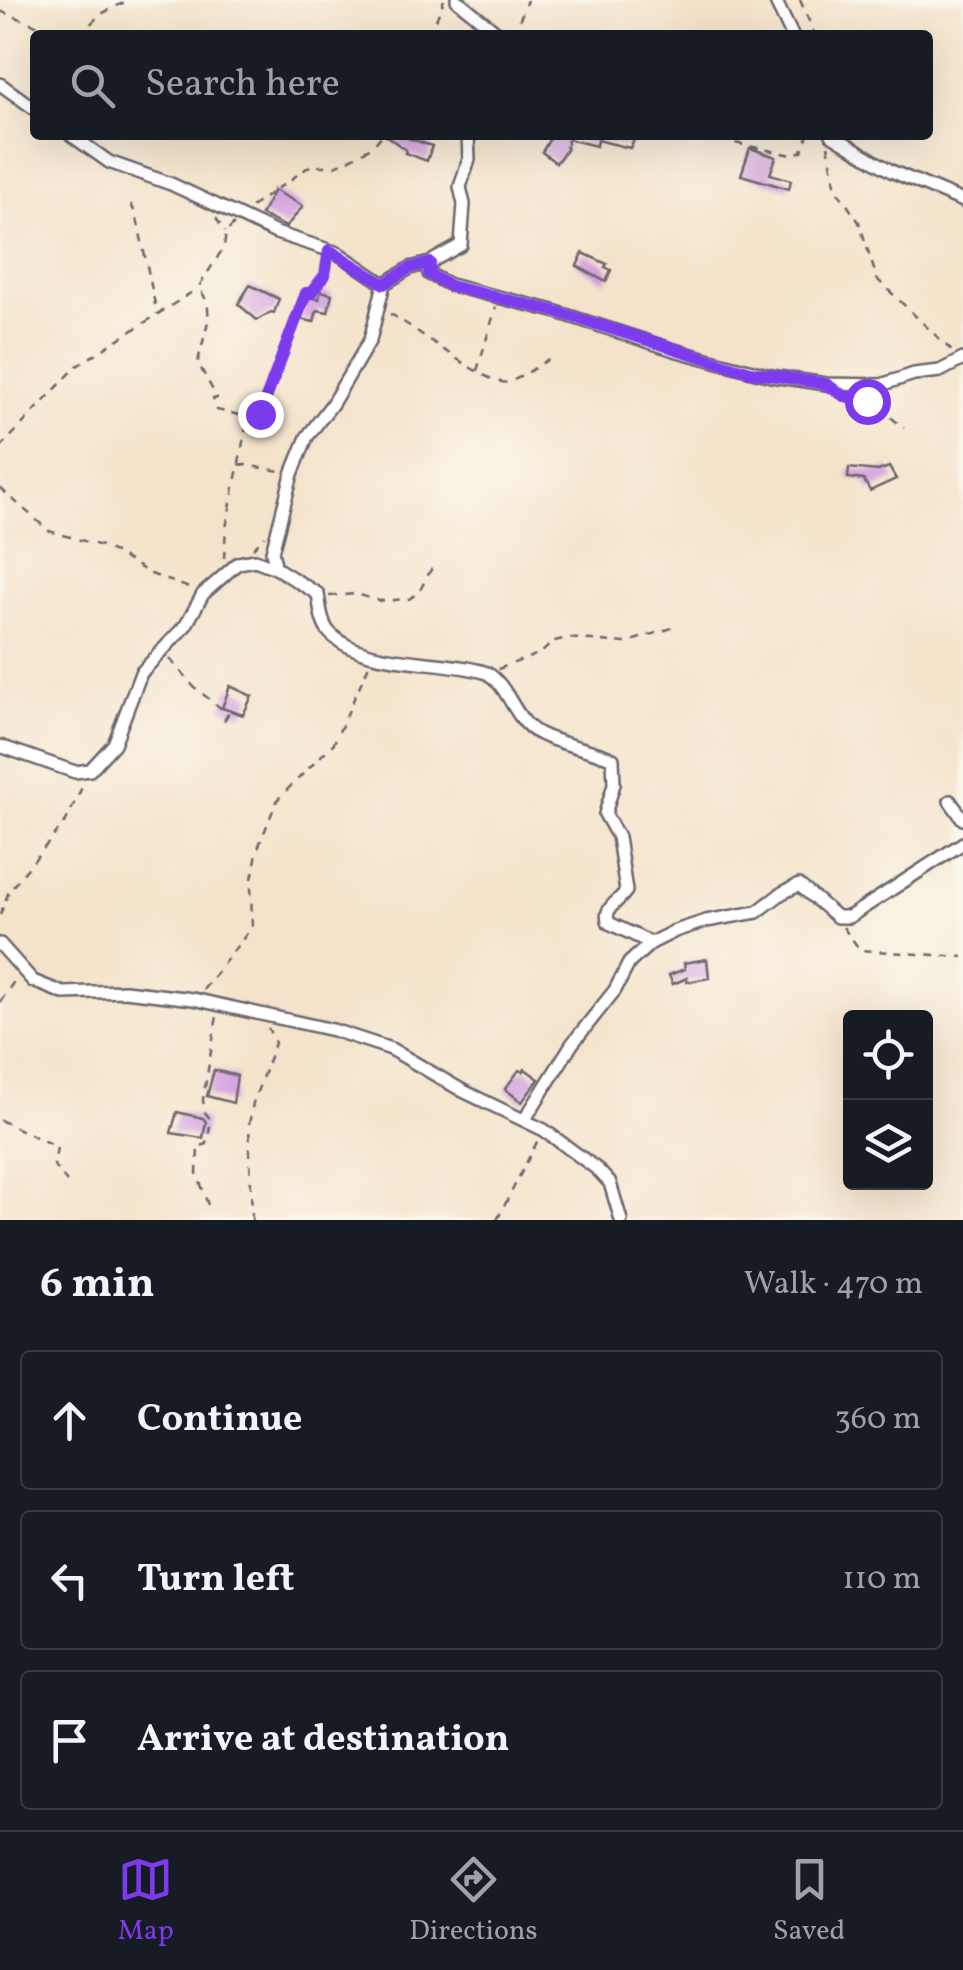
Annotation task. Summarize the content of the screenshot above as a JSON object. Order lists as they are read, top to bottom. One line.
{"page":{"search":"Search here","heading":["6 min","Walk · 470 m"],"list":[["Continue","360 m"],["Turn left","110 m"],"Arrive at destination"],"nav":["Map","Directions","Saved"]}}
